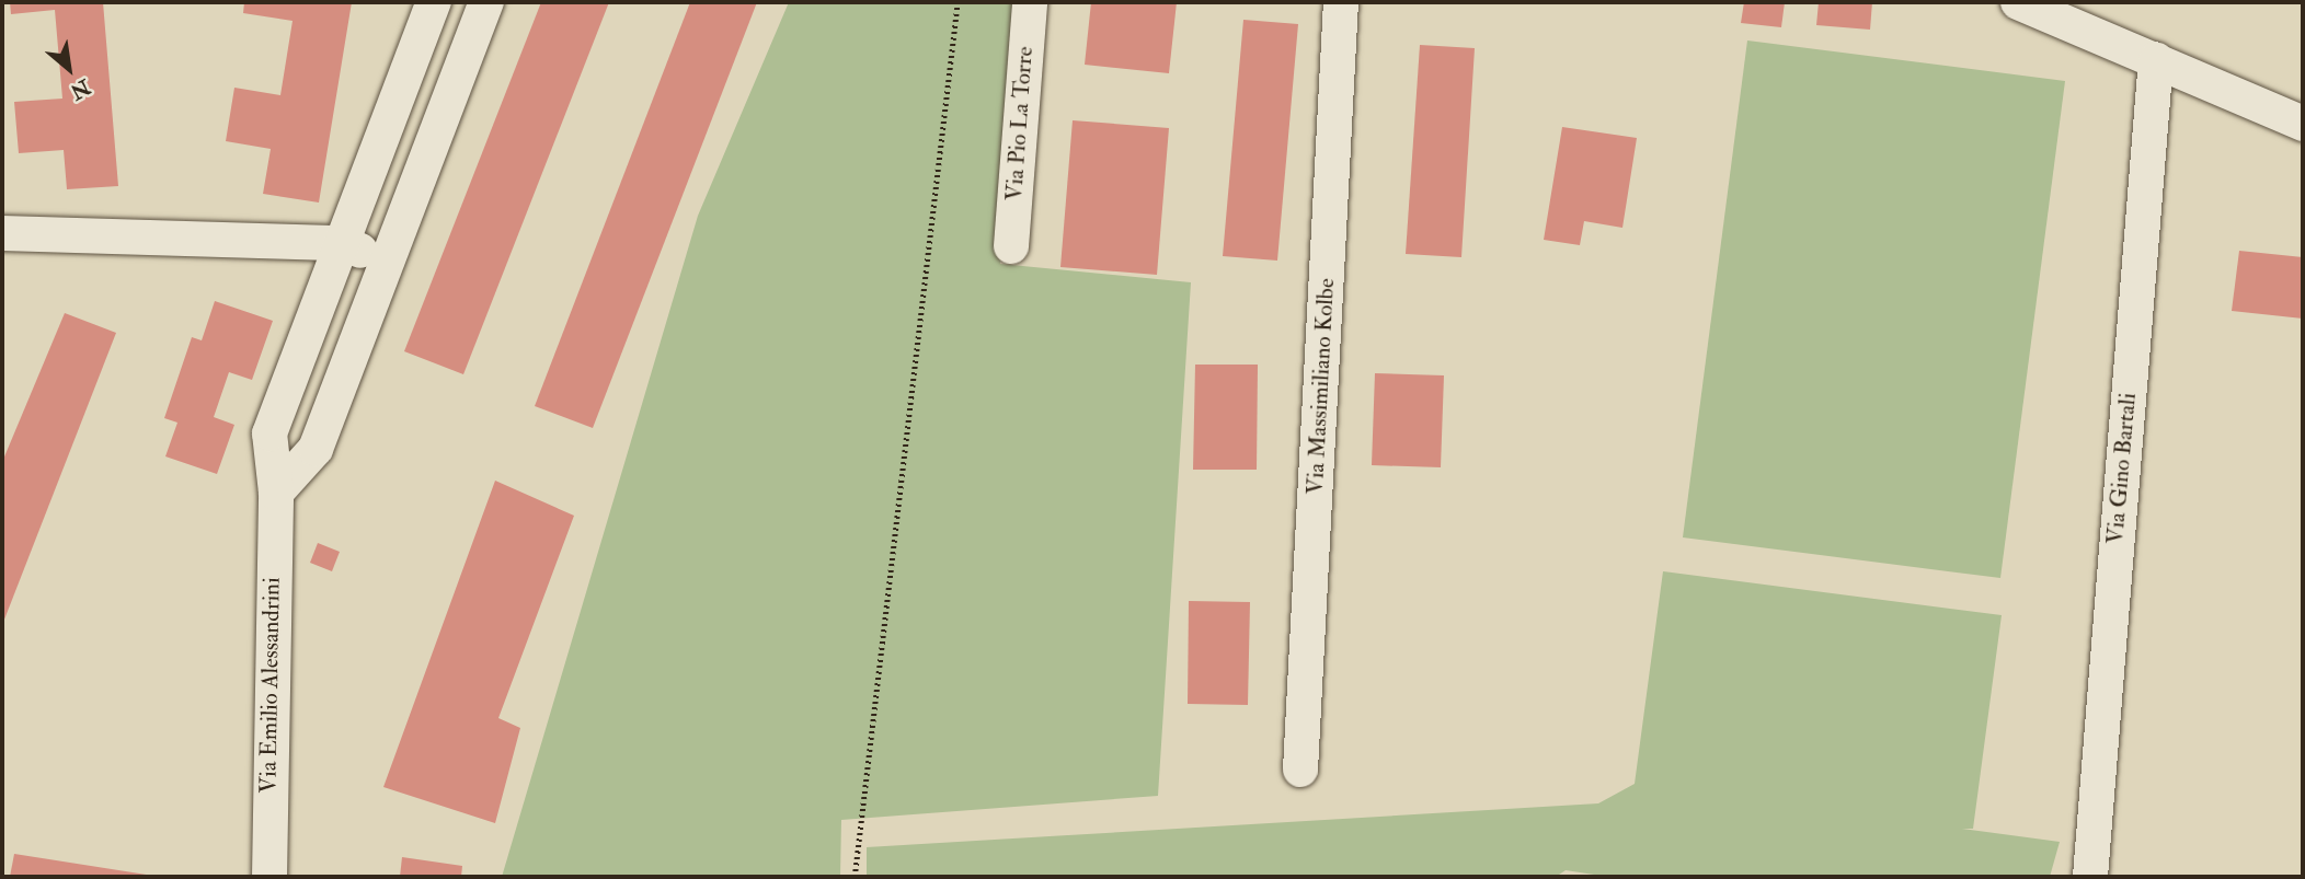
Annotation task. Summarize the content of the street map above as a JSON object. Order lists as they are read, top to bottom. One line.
{"streets":{"street":["Via Pio La Torre","Via Massimiliano Kolbe","Via Gino Bartali","Via Emilio Alessandrini"]},"north":"bottom right"}
